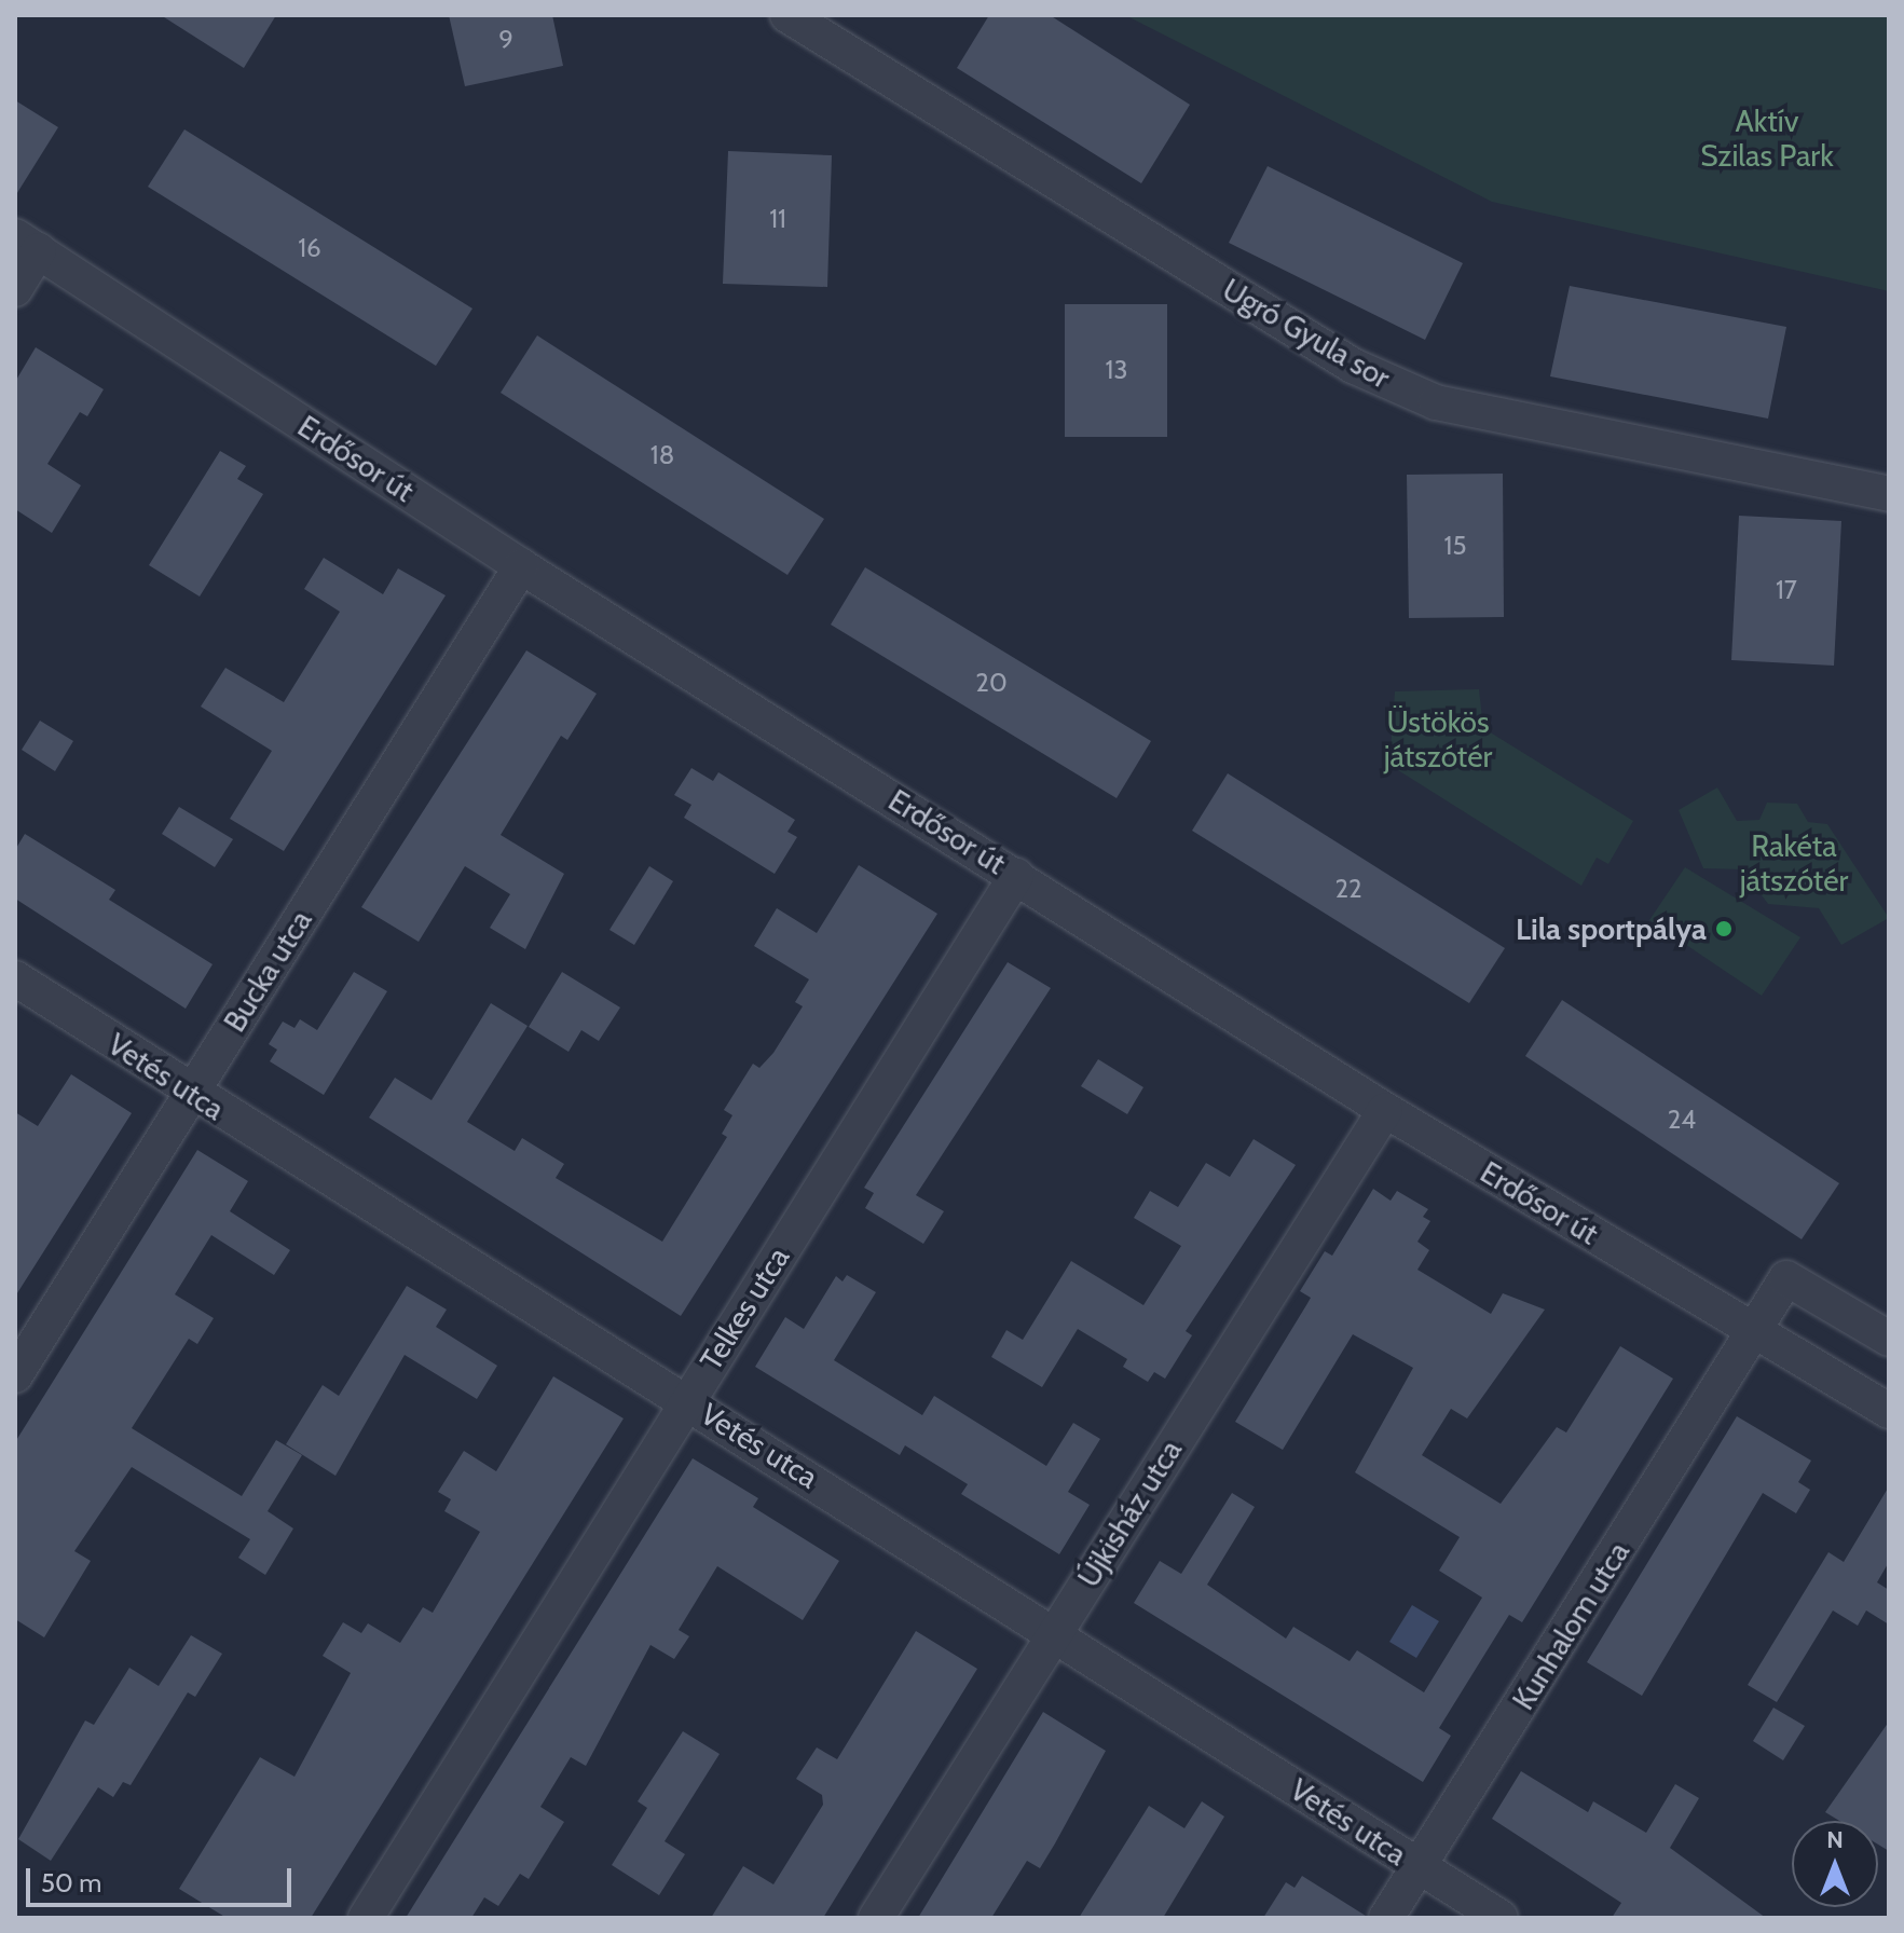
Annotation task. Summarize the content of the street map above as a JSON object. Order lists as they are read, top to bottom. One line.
{"streets":{"street":["Ugró Gyula sor","Erdősor út","Bucka utca","Vetés utca","Telkes utca","Újkisház utca","Kunhalom utca"]},"crossings":[["Erdősor út","Bucka utca"],["Erdősor út","Telkes utca"],["Erdősor út","Újkisház utca"],["Erdősor út","Kunhalom utca"],["Bucka utca","Vetés utca"],["Vetés utca","Telkes utca"],["Vetés utca","Újkisház utca"],["Vetés utca","Kunhalom utca"]],"parks":["Aktív Szilas Park","Üstökös játszótér","Rakéta játszótér"],"places":["Lila sportpálya"],"house_numbers":["9","11","16","13","18","15","17","20","22","24"],"scale_bar":"50 m","north":"top"}
